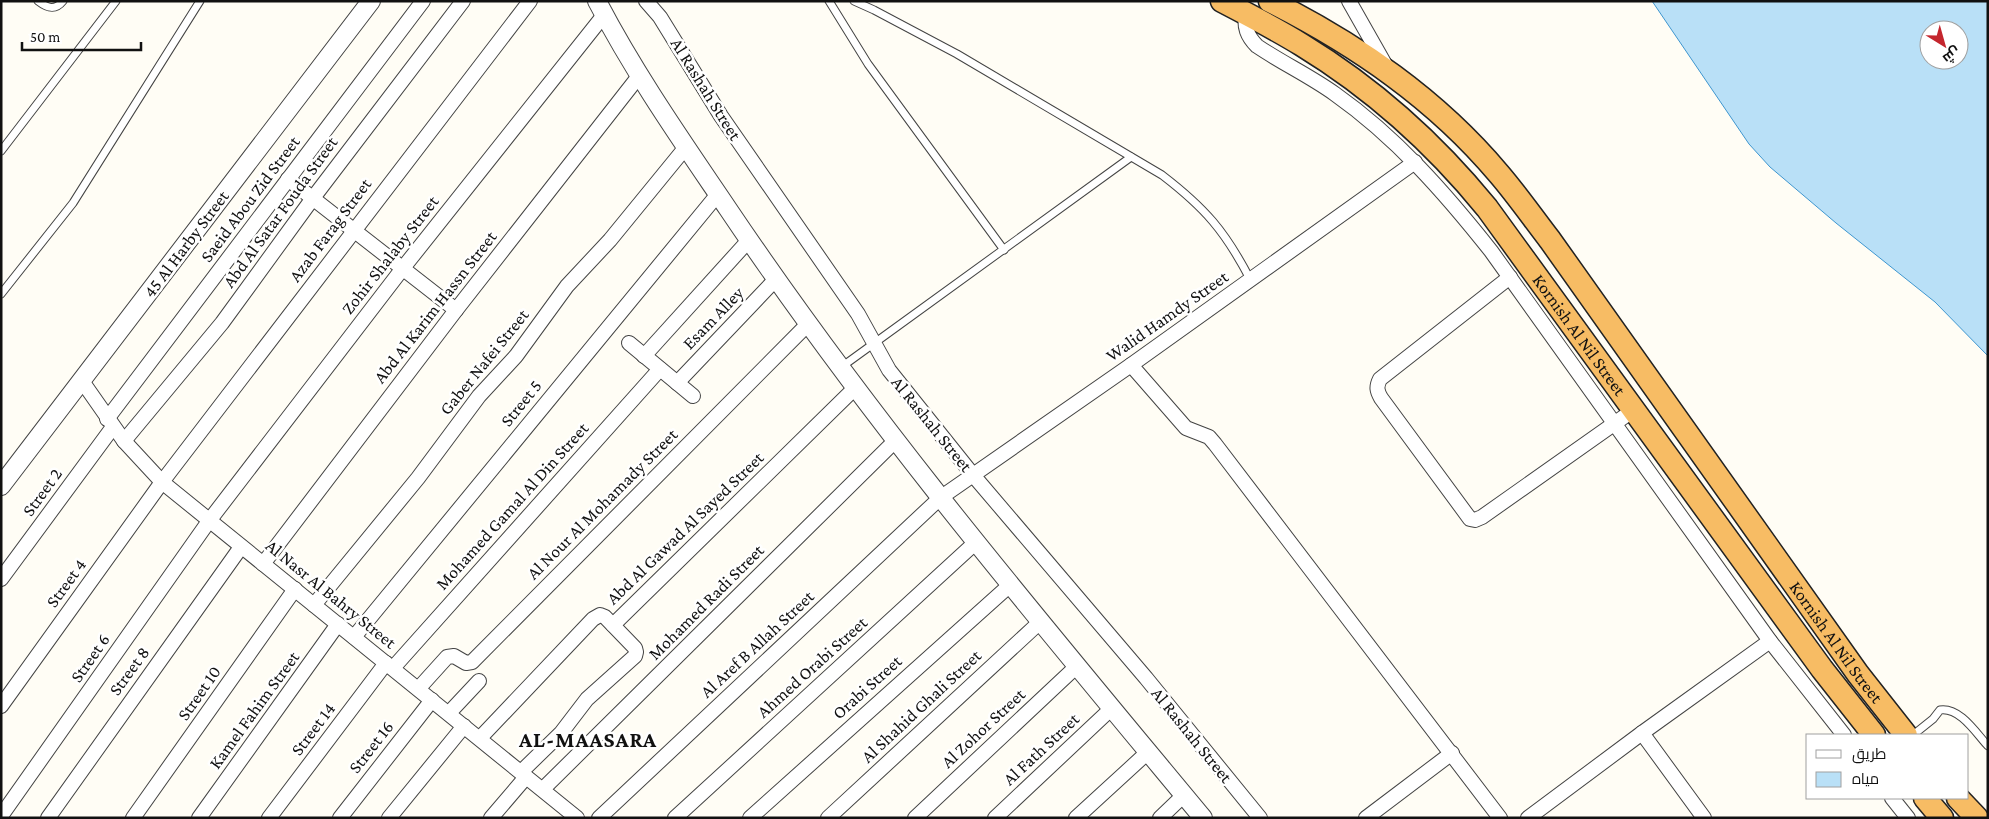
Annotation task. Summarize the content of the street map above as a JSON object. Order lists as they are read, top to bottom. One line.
{"streets":{"highway":["Kornish Al Nil Street"],"street":["Al Rashah Street","Saeid Abou Zid Street","Abd Al Satar Fouda Street","Azab Farag Street","45 Al Harby Street","Zohir Shalaby Street","Abd Al Karim Hassn Street","Walid Hamdy Street","Esam Alley","Gaber Nafei Street","Street 5","Street 2","Al Nour Al Mohamady Street","Mohamed Gamal Al Din Street","Abd Al Gawad Al Sayed Street","Street 4","Al Nasr Al Bahry Street","Mohamed Radi Street","Al Aref B Allah Street","Street 6","Ahmed Orabi Street","Street 8","Orabi Street","Street 10","Al Shahid Ghali Street","Kamel Fahim Street","Al Zohor Street","Street 14","Street 16","Al Fath Street"]},"crossings":[["Al Rashah Street","Walid Hamdy Street"],["Saeid Abou Zid Street","Street 2"],["Saeid Abou Zid Street","Al Nasr Al Bahry Street"],["Abd Al Satar Fouda Street","Al Nasr Al Bahry Street"],["Azab Farag Street","Street 4"],["Azab Farag Street","Al Nasr Al Bahry Street"],["45 Al Harby Street","Al Nasr Al Bahry Street"],["Zohir Shalaby Street","Al Nasr Al Bahry Street"],["Zohir Shalaby Street","Street 6"],["Abd Al Karim Hassn Street","Al Nasr Al Bahry Street"],["Walid Hamdy Street","Al Aref B Allah Street"],["Gaber Nafei Street","Al Nasr Al Bahry Street"],["Street 5","Al Nasr Al Bahry Street"],["Street 2","Al Nasr Al Bahry Street"],["Al Nour Al Mohamady Street","Al Nasr Al Bahry Street"],["Mohamed Gamal Al Din Street","Al Nasr Al Bahry Street"],["Mohamed Gamal Al Din Street","Street 14"],["Abd Al Gawad Al Sayed Street","Al Nasr Al Bahry Street"],["Street 4","Al Nasr Al Bahry Street"],["Al Nasr Al Bahry Street","Mohamed Radi Street"],["Al Nasr Al Bahry Street","Street 6"],["Al Nasr Al Bahry Street","Street 8"],["Al Nasr Al Bahry Street","Street 10"],["Al Nasr Al Bahry Street","Kamel Fahim Street"],["Al Nasr Al Bahry Street","Street 14"],["Al Nasr Al Bahry Street","Street 16"]],"districts":["AL-MAASARA"],"legend":["طريق","مياه"],"scale_bar":"50 m","north":"bottom right"}
